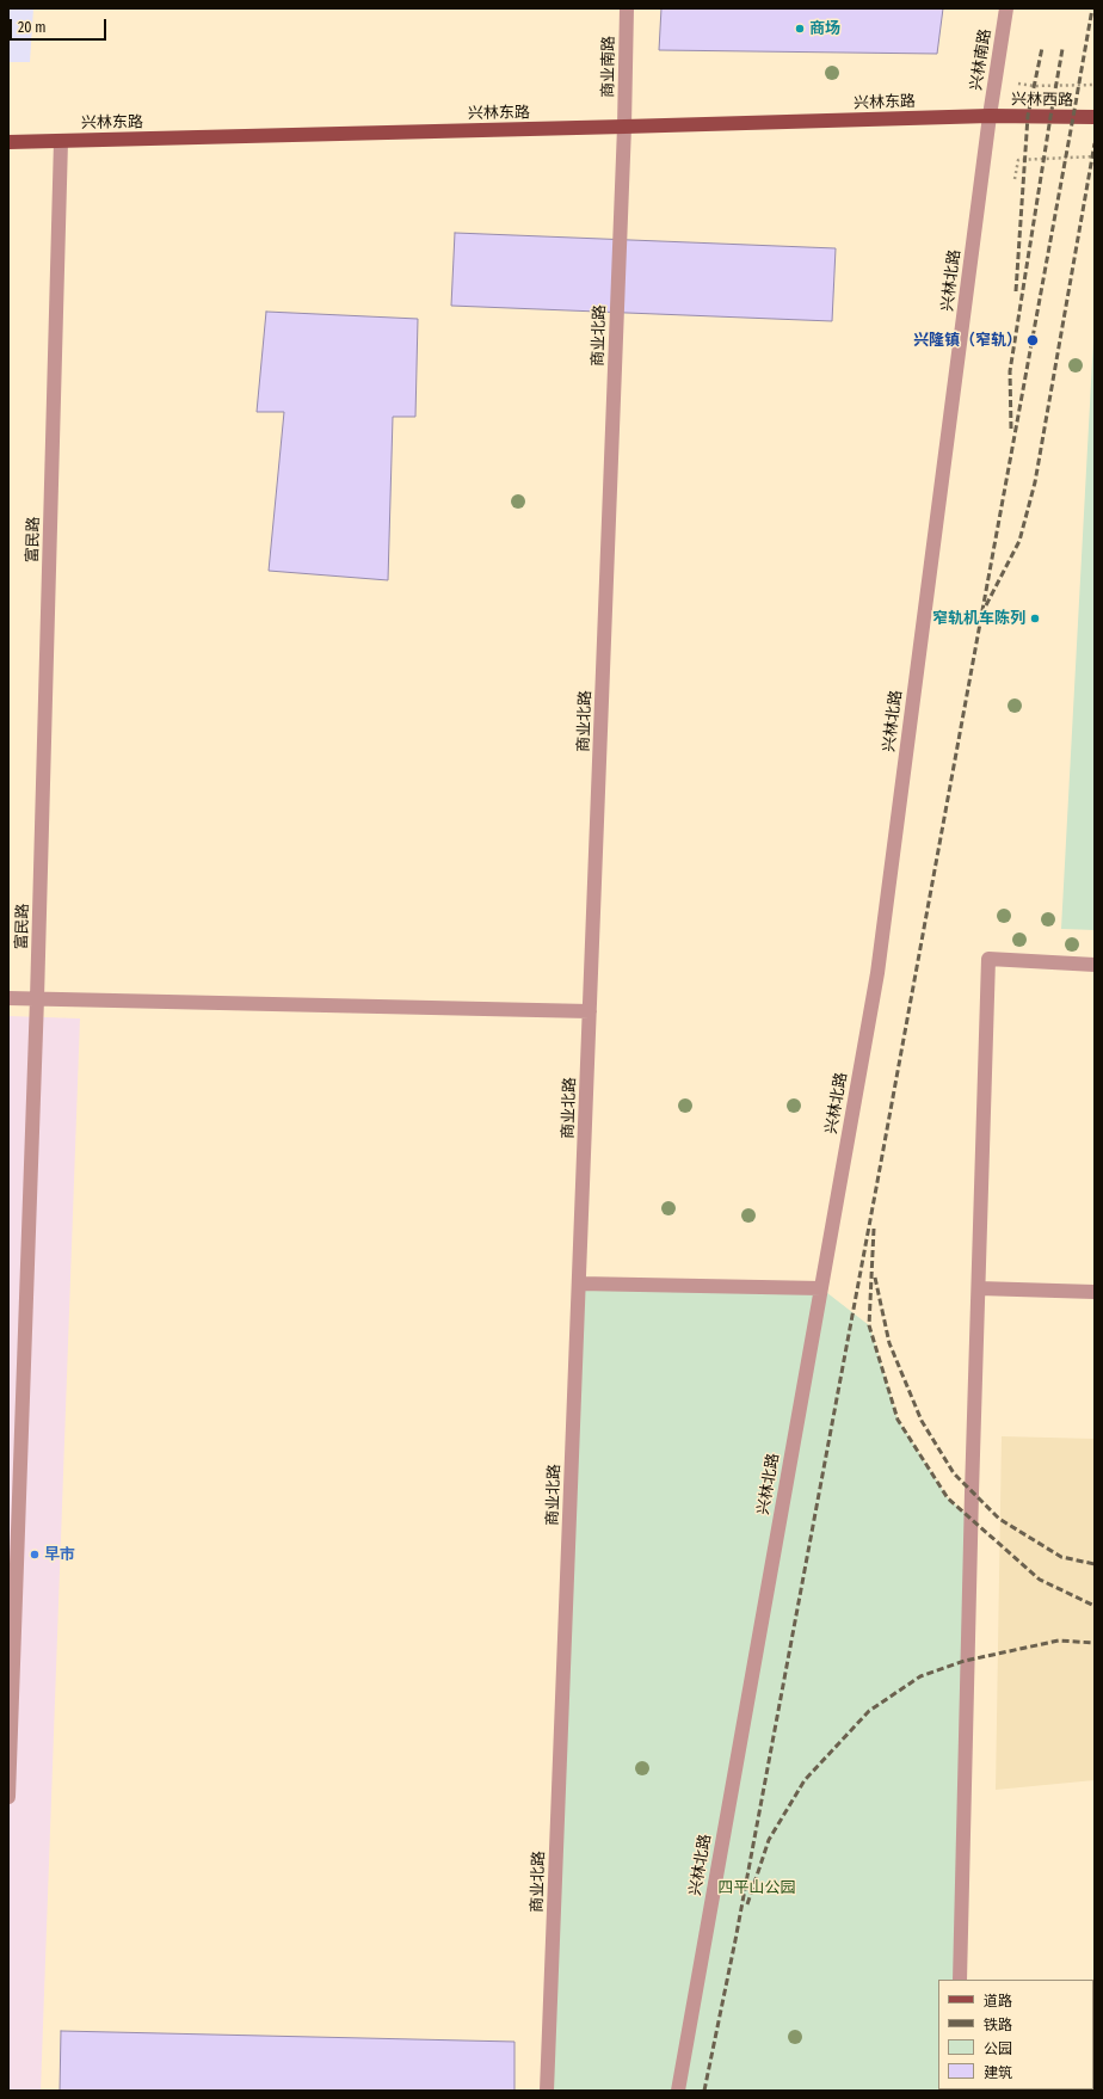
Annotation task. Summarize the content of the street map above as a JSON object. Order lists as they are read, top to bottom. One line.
{"streets":{"main road":["兴林西路","兴林东路"],"street":["兴林南路","商业南路","兴林北路","商业北路","富民路"]},"crossings":[["兴林南路","兴林西路"],["兴林南路","兴林东路"],["兴林南路","兴林北路"],["商业南路","兴林东路"],["商业南路","商业北路"],["兴林西路","兴林东路"],["兴林西路","兴林北路"],["兴林东路","兴林北路"],["兴林东路","商业北路"],["兴林东路","富民路"]],"parks":["四平山公园"],"places":["商场","兴隆镇（窄轨）","窄轨机车陈列","早市"],"legend":["道路","铁路","公园","建筑"],"scale_bar":"20 m"}
